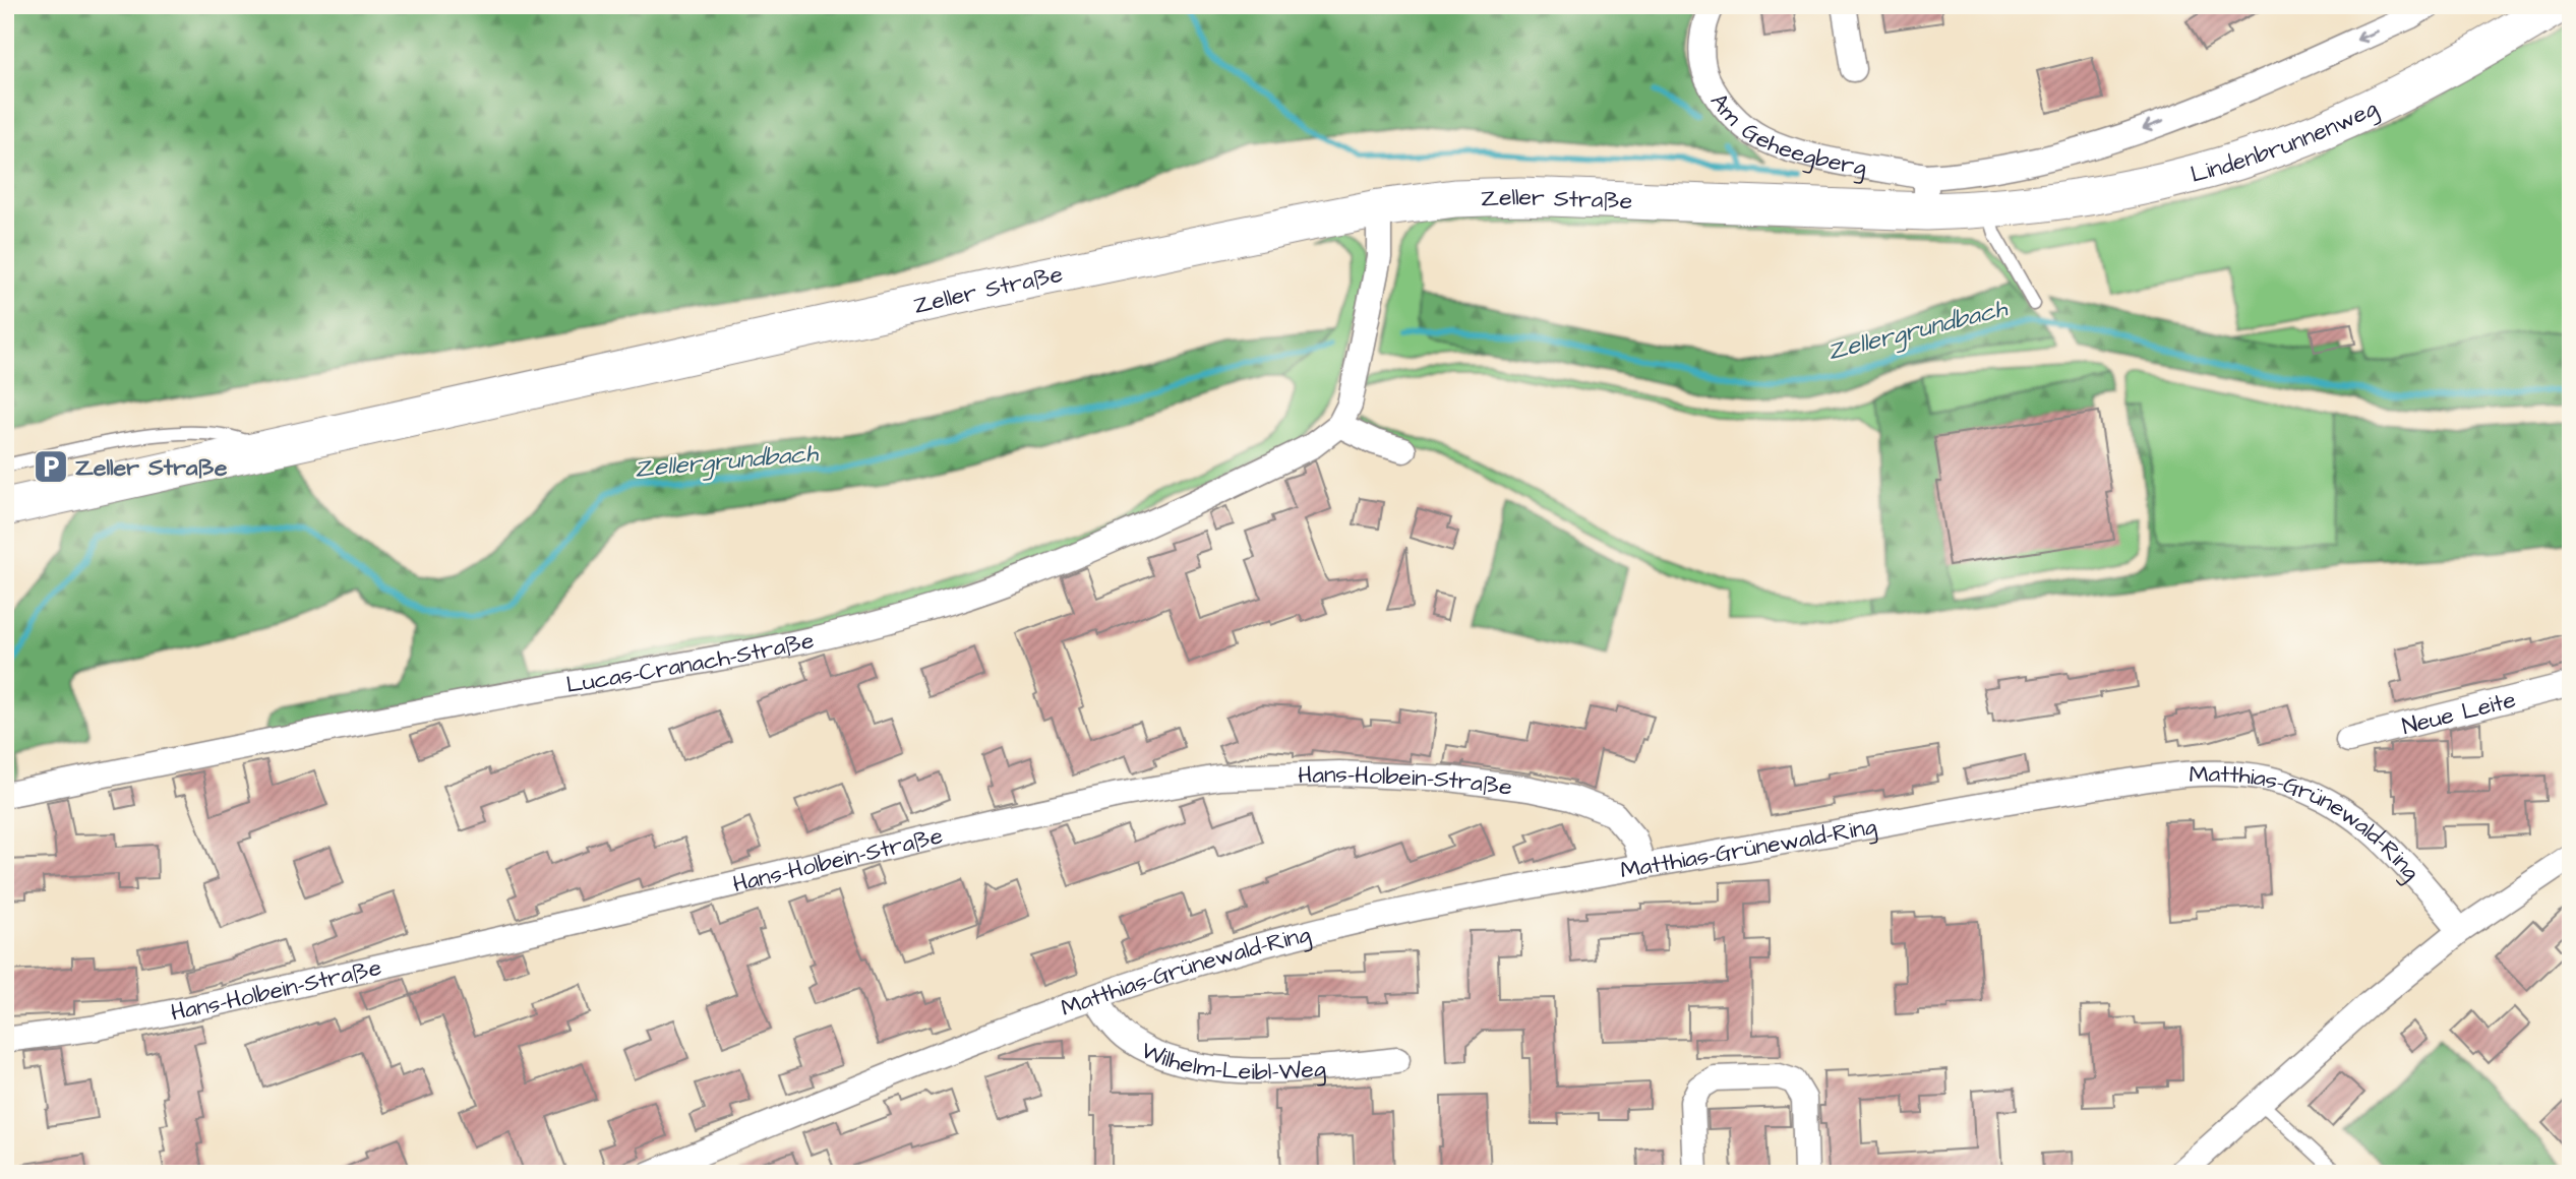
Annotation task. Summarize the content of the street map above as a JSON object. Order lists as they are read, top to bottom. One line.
{"streets":{"street":["Am Geheegberg","Lindenbrunnenweg","Zeller Straße","Lucas-Cranach-Straße","Neue Leite","Hans-Holbein-Straße","Matthias-Grünewald-Ring","Wilhelm-Leibl-Weg"]},"crossings":[["Am Geheegberg","Zeller Straße"],["Lindenbrunnenweg","Zeller Straße"],["Hans-Holbein-Straße","Matthias-Grünewald-Ring"],["Matthias-Grünewald-Ring","Wilhelm-Leibl-Weg"]],"water":["Zellergrundbach"],"places":{"parking":["Zeller Straße"]}}
